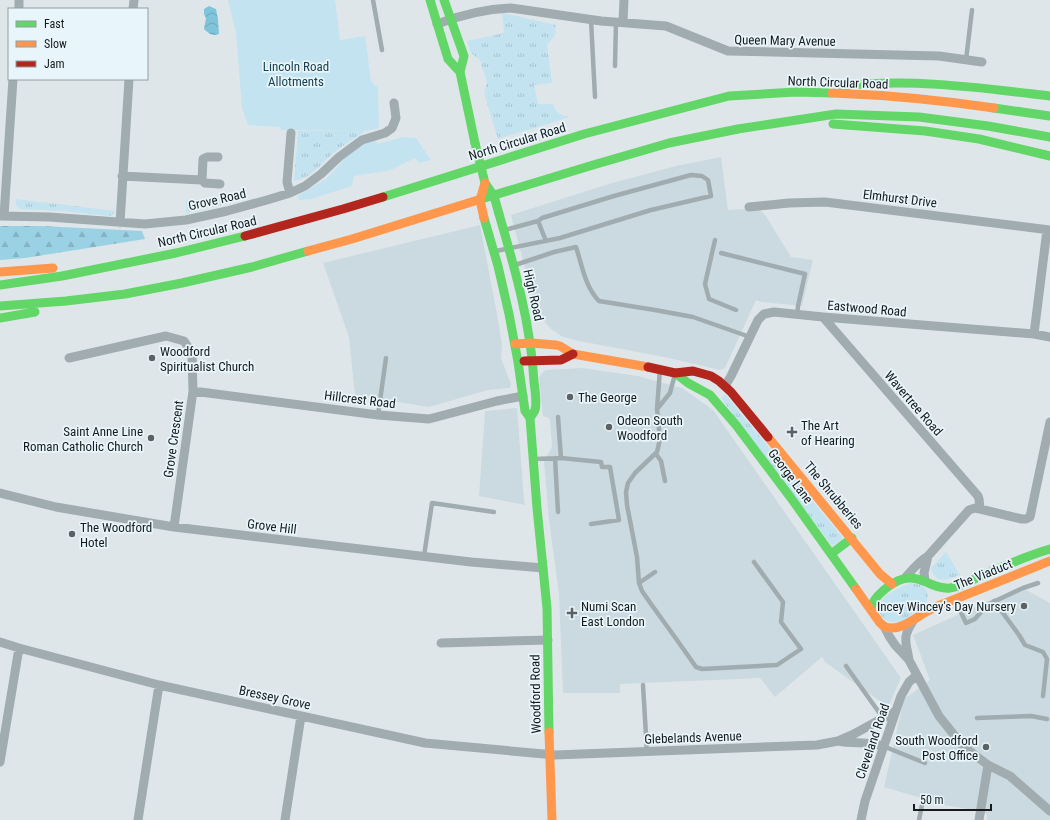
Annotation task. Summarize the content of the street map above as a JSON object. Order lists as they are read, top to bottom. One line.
{"streets":{"main road":["North Circular Road","High Road","George Lane","The Shrubberies","The Viaduct","Woodford Road"],"street":["Queen Mary Avenue","Elmhurst Drive","Grove Road","Eastwood Road","Hillcrest Road","Wavertree Road","Grove Crescent","Grove Hill","Bressey Grove","Glebelands Avenue","Cleveland Road"]},"crossings":[["Queen Mary Avenue","High Road"],["Elmhurst Drive","Eastwood Road"],["High Road","Hillcrest Road"],["High Road","George Lane"],["High Road","Grove Hill"],["High Road","Woodford Road"],["Eastwood Road","Wavertree Road"],["Eastwood Road","George Lane"],["Eastwood Road","The Shrubberies"],["Hillcrest Road","Grove Crescent"],["Grove Crescent","Grove Hill"],["George Lane","The Shrubberies"],["George Lane","The Viaduct"],["The Shrubberies","The Viaduct"],["Grove Hill","Woodford Road"],["Woodford Road","Bressey Grove"],["Woodford Road","Glebelands Avenue"],["Bressey Grove","Glebelands Avenue"],["Glebelands Avenue","Cleveland Road"]],"parks":["Lincoln Road Allotments"],"places":{"other":["Woodford Spiritualist Church","The George","Odeon South Woodford","Saint Anne Line Roman Catholic Church","The Woodford Hotel","Incey Wincey's Day Nursery","South Woodford Post Office"],"health":["The Art of Hearing","Numi Scan East London"]},"legend":["Fast","Slow","Jam"],"scale_bar":"50 m"}
